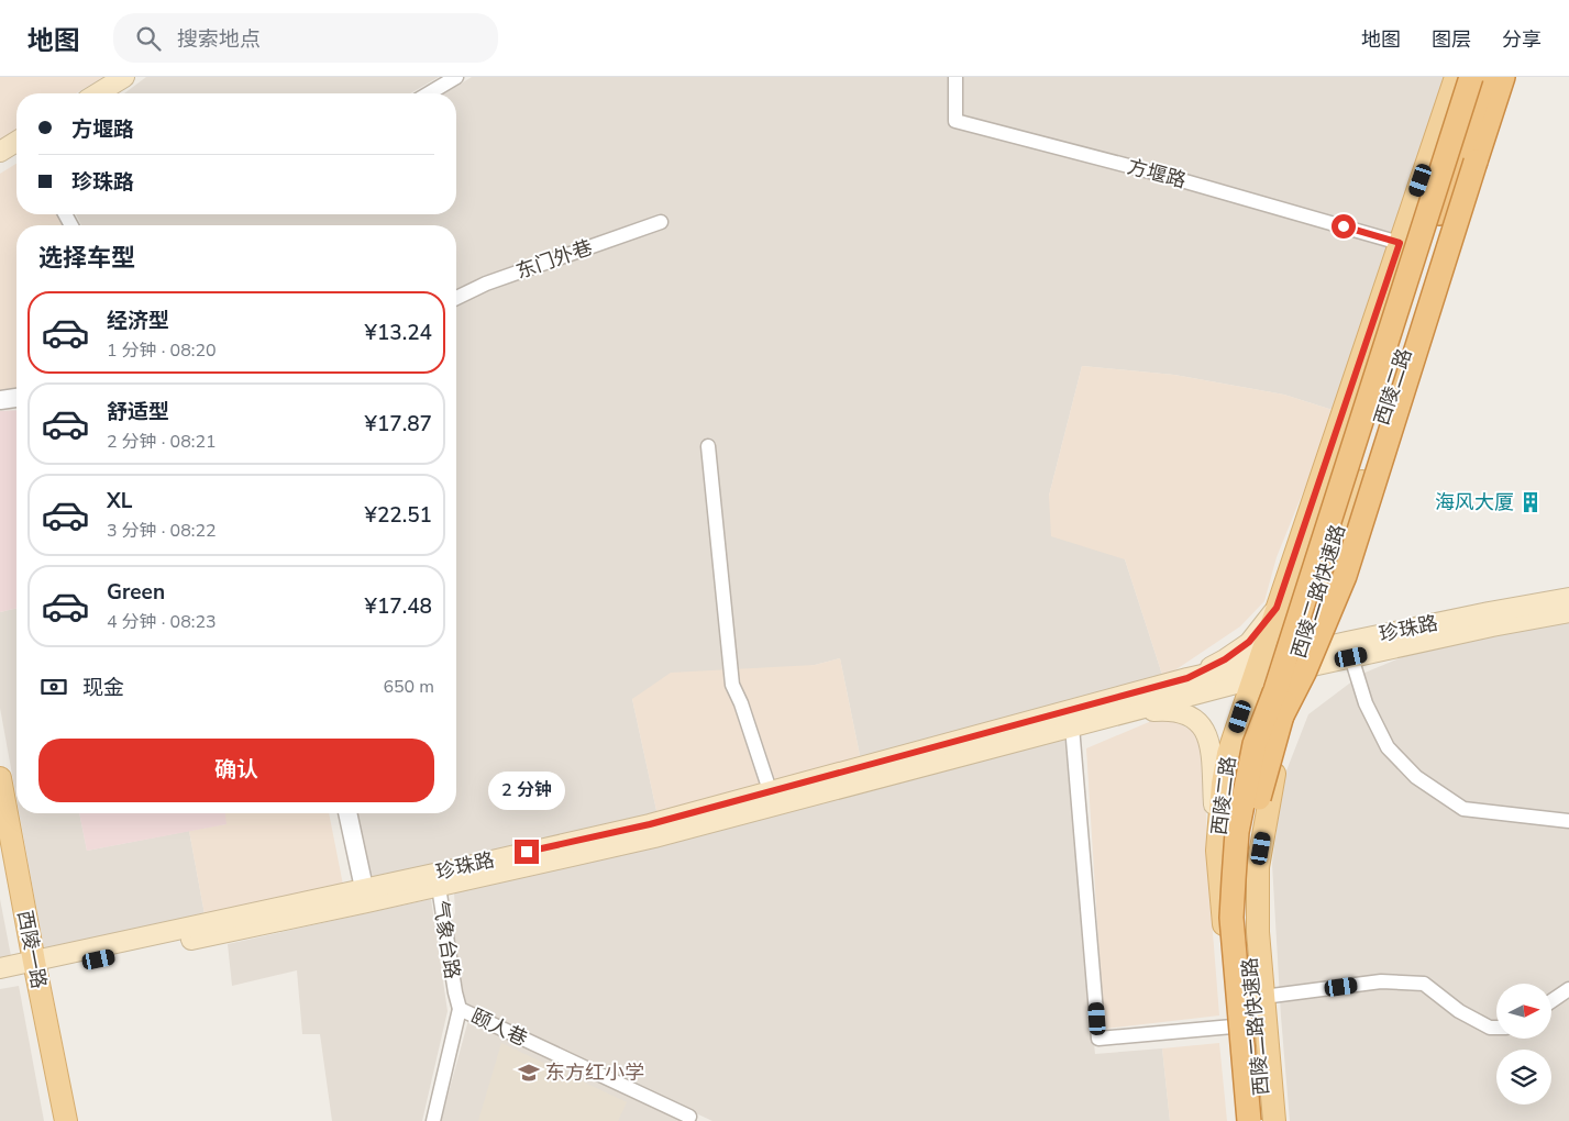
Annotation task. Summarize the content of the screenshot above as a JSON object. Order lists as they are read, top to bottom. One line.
{"streets":{"highway":["西陵二路快速路"],"main road":["西陵二路","珍珠路","西陵一路"],"street":["方堰路","东门外巷","气象台路","颐人巷"]},"crossings":[["方堰路","西陵二路"],["西陵二路","珍珠路"],["珍珠路","气象台路"],["珍珠路","西陵一路"],["气象台路","颐人巷"]],"places":{"building":["海风大厦"],"school or university":["东方红小学"]},"north":"right","page":{"header":"地图","search":"搜索地点","nav":["地图","图层","分享"],"banner":["方堰路","珍珠路"],"heading":"选择车型","list":[{"name":"经济型","note":"1 分钟 · 08:20","value":"¥13.24"},{"name":"舒适型","note":"2 分钟 · 08:21","value":"¥17.87"},{"name":"XL","note":"3 分钟 · 08:22","value":"¥22.51"},{"name":"Green","note":"4 分钟 · 08:23","value":"¥17.48"}],"pay":["现金","650 m"],"buttons":"确认","bubble":"2 分钟"}}
